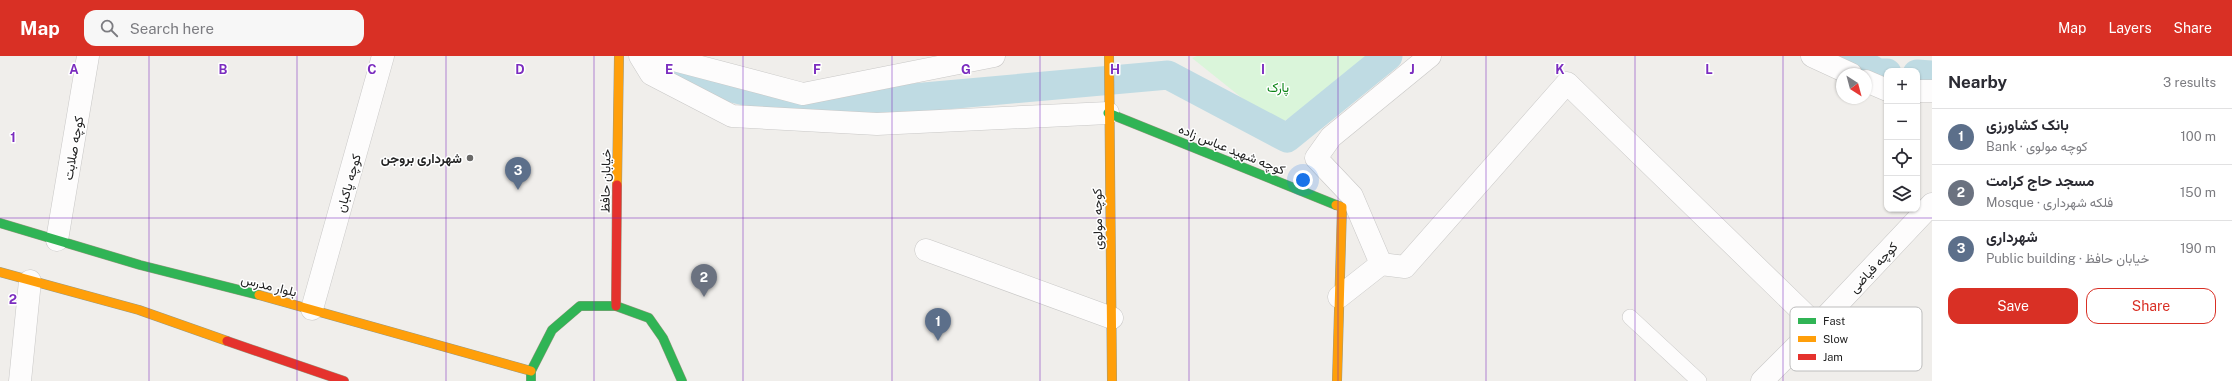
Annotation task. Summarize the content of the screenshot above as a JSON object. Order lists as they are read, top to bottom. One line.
{"streets":{"main road":["کوچه شهید عباس زاده","خیابان حافظ","کوچه مولوی","بلوار مدرس"],"street":["کوچه صلابت","کوچه پاکبان","کوچه فیاضی"]},"crossings":[["کوچه صلابت","بلوار مدرس"],["کوچه شهید عباس زاده","کوچه مولوی"],["کوچه پاکبان","بلوار مدرس"]],"parks":["پارک"],"places":["شهرداری بروجن"],"legend":["Fast","Slow","Jam"],"north":"bottom right","page":{"header":"Map","search":"Search here","nav":["Map","Layers","Share"],"heading":["Nearby","3 results"],"map_buttons":["+","−"],"list":[{"mark":"1","name":"بانک کشاورزی","note":"Bank · کوچه مولوی","value":"100 m"},{"mark":"2","name":"مسجد حاج کرامت","note":"Mosque · فلکه شهرداری","value":"150 m"},{"mark":"3","name":"شهرداری","note":"Public building · خیابان حافظ","value":"190 m"}],"pins":["3","2","1"],"buttons":["Save","Share"]},"grid":{"columns":["A","B","C","D","E","F","G","H","I","J","K","L"],"rows":["1","2"]}}
